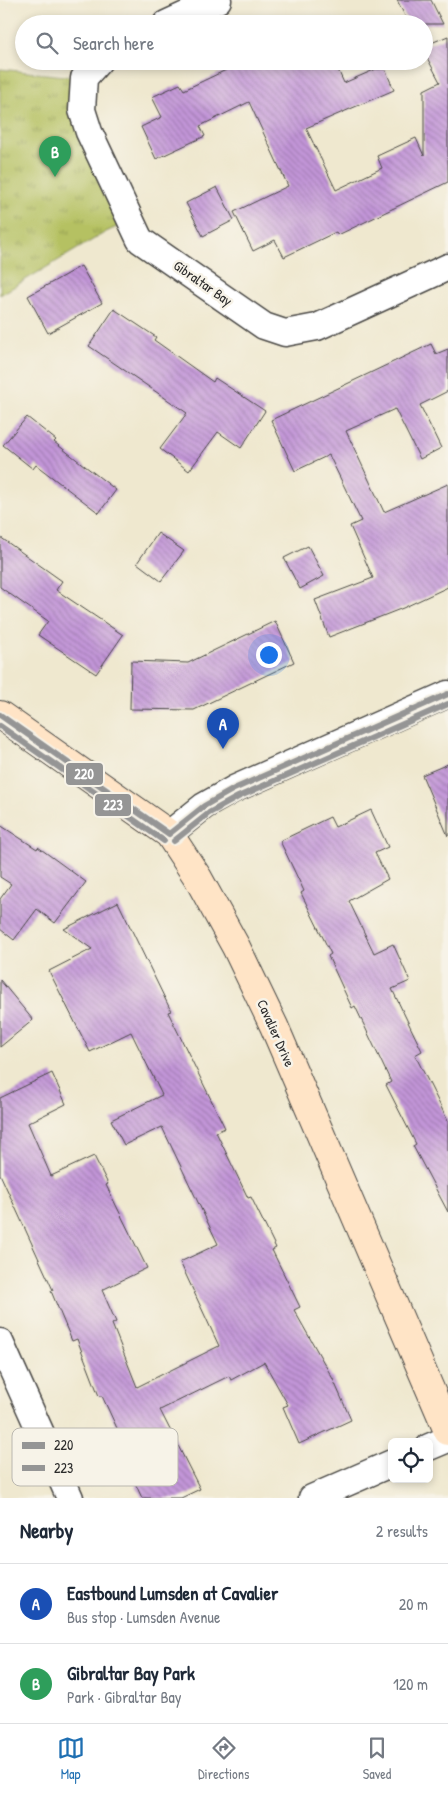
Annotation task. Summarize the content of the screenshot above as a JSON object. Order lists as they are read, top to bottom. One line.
{"streets":{"street":["Gibraltar Bay","Cavalier Drive"]},"lines":["transit line 220","transit line 223"],"legend":["220","223"],"page":{"search":"Search here","pins":["B","A"],"heading":["Nearby","2 results"],"list":[{"mark":"A","name":"Eastbound Lumsden at Cavalier","note":"Bus stop · Lumsden Avenue","value":"20 m"},{"mark":"B","name":"Gibraltar Bay Park","note":"Park · Gibraltar Bay","value":"120 m"}],"nav":["Map","Directions","Saved"]}}
